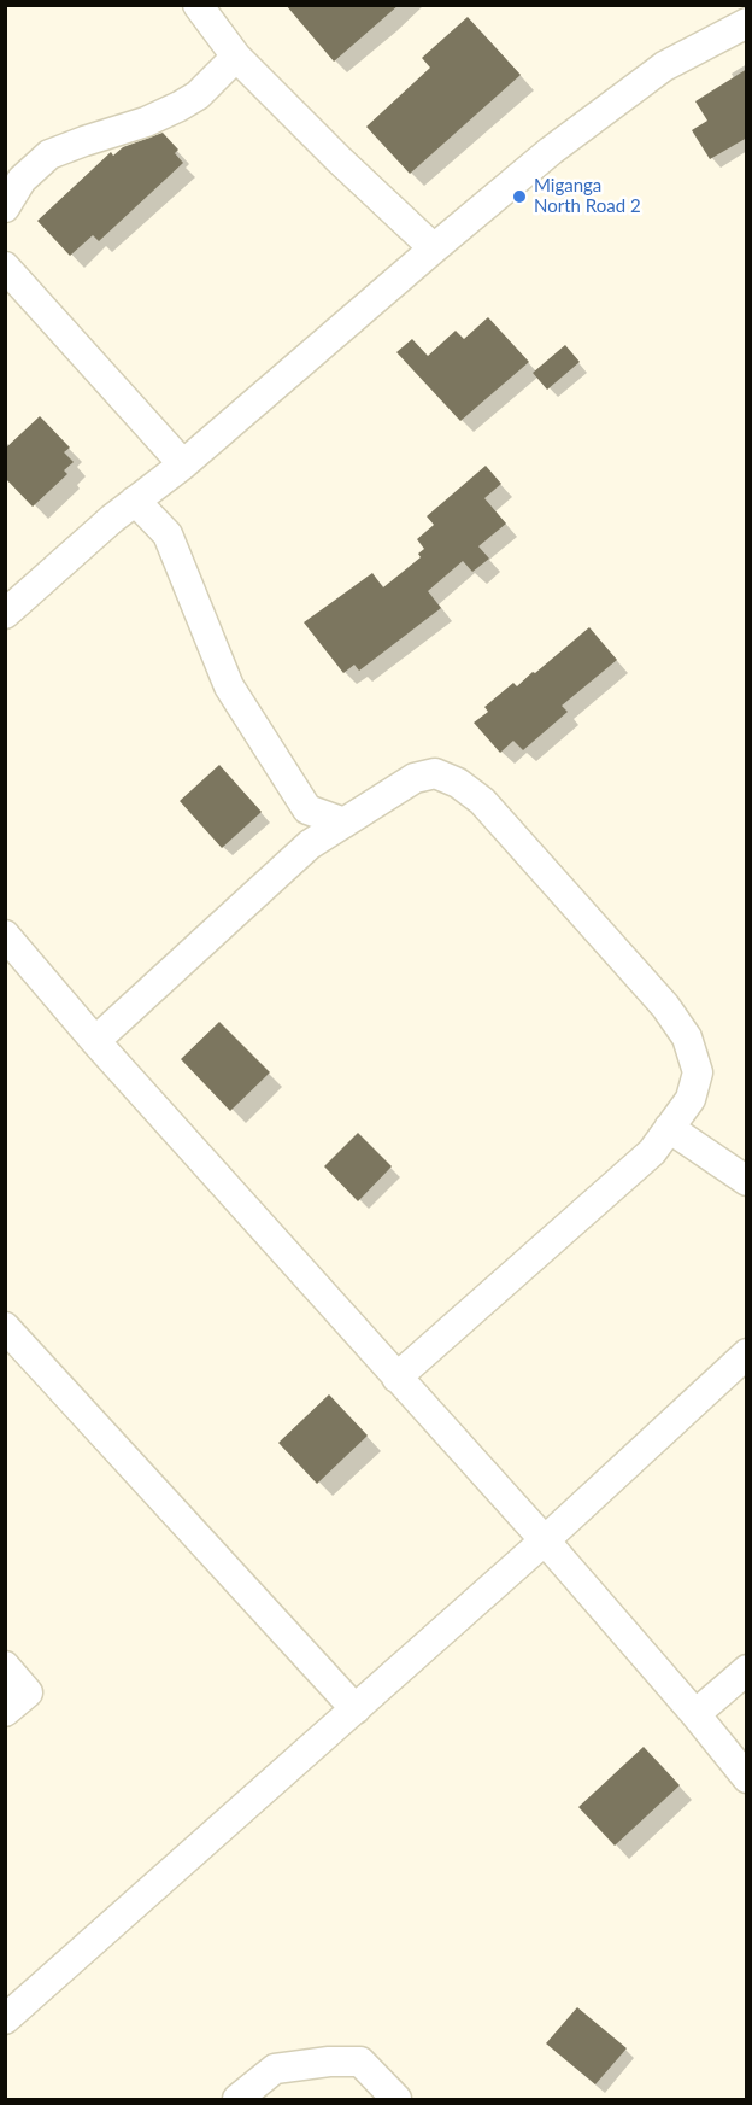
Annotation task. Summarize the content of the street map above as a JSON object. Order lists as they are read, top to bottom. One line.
{"places":["Miganga North Road 2"]}
